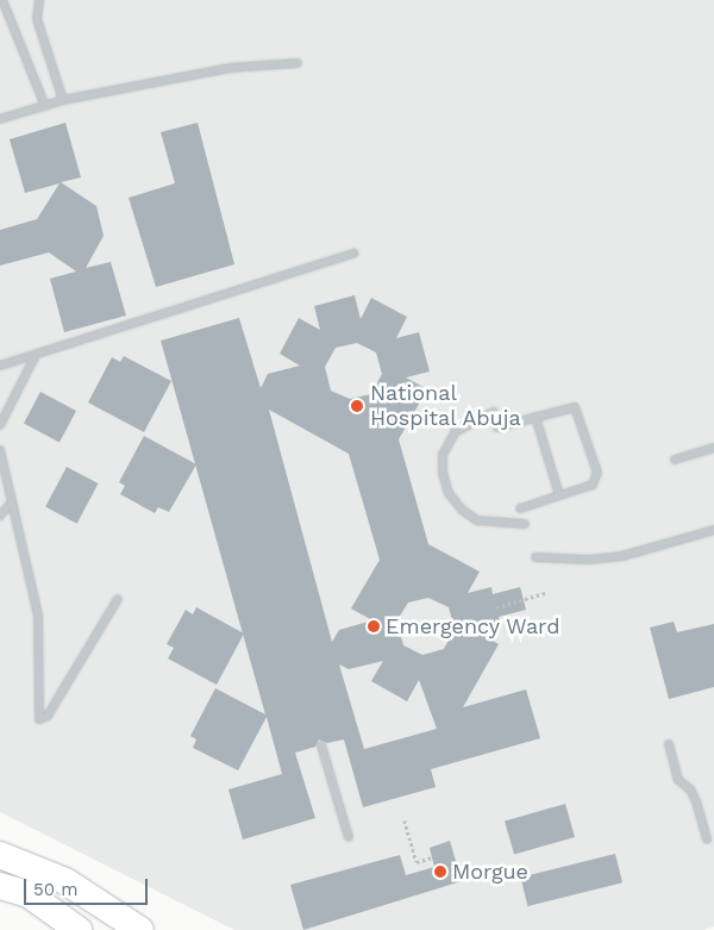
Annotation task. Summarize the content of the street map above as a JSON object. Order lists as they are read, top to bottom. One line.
{"places":["National Hospital Abuja","Emergency Ward","Morgue"],"scale_bar":"50 m"}
